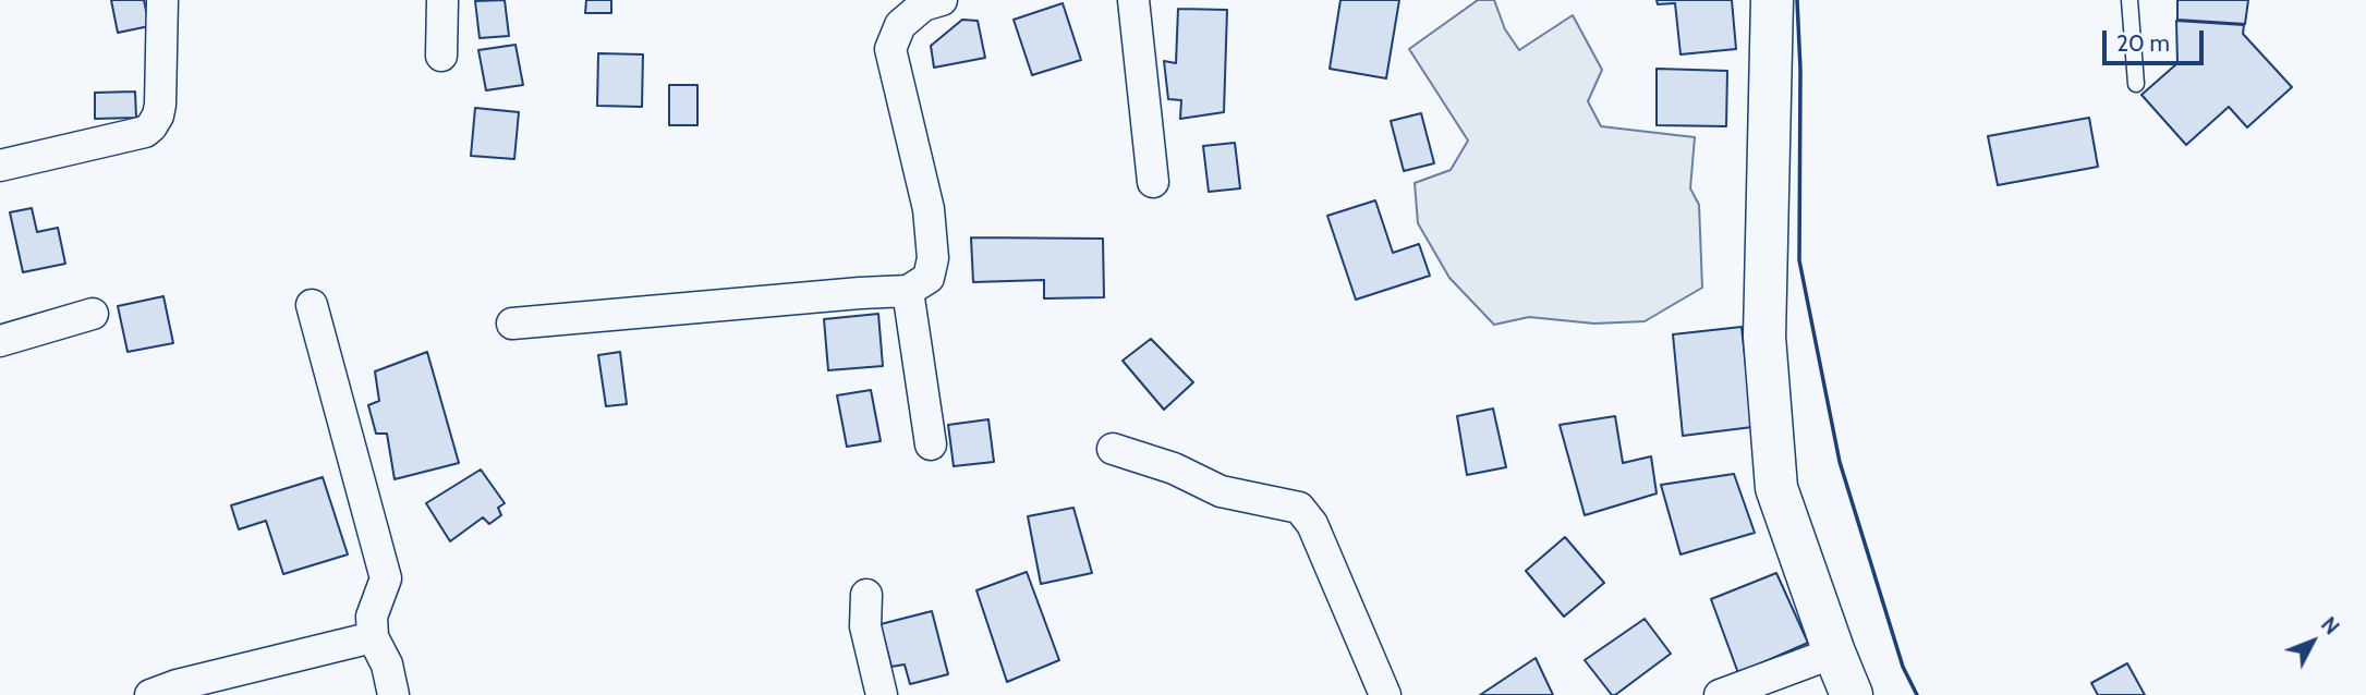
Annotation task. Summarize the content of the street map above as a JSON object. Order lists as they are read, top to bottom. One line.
{"scale_bar":"20 m","north":"top right"}
